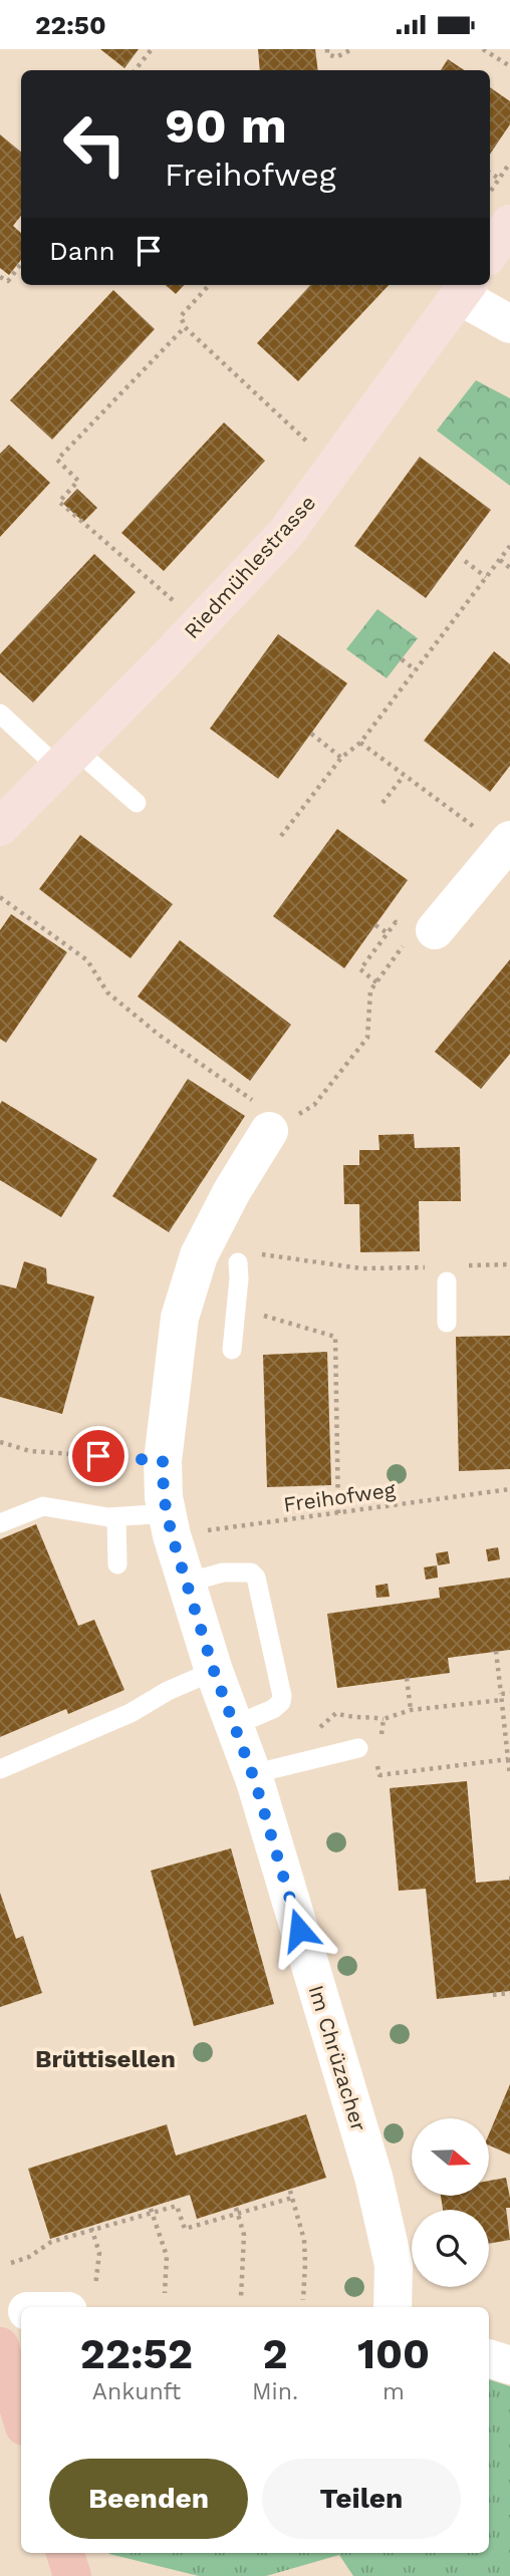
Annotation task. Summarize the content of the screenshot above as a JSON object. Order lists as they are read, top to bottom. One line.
{"streets":{"street":["Riedmühlestrasse","Im Chrüzacher"],"path":["Freihofweg"]},"crossings":[["Freihofweg","Im Chrüzacher"]],"districts":["Brüttisellen"],"north":"right","page":{"status":"22:50","turn":["90 m","Freihofweg"],"then":"Dann","eta":["22:52","Ankunft","2","Min.","100","m"],"buttons":["Beenden","Teilen"]}}
